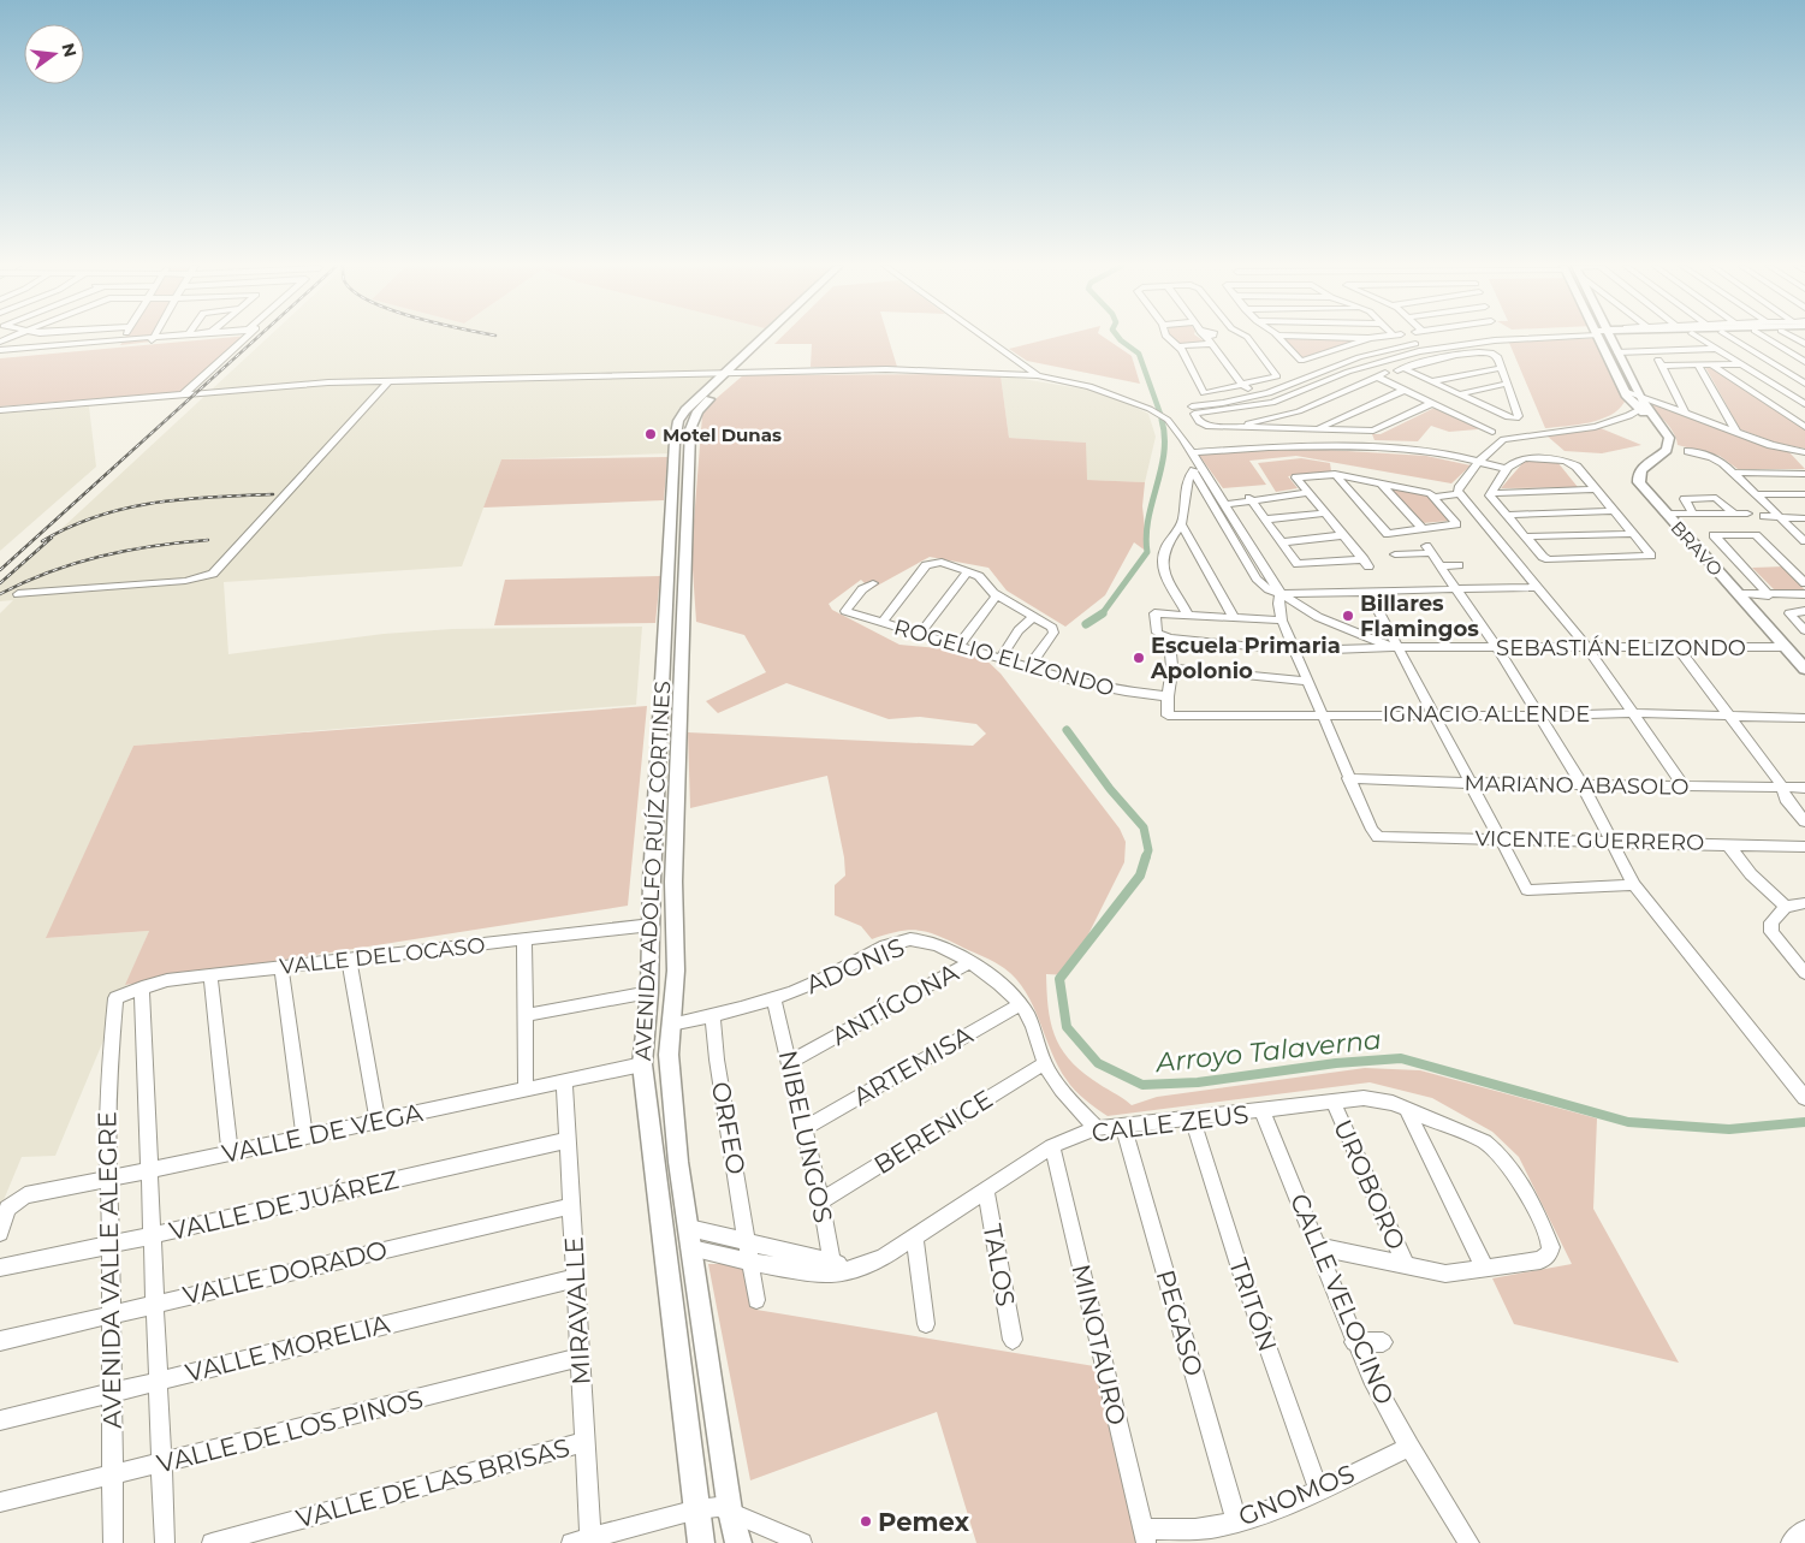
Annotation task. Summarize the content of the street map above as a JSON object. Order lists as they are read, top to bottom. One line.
{"streets":{"main road":["BRAVO","AVENIDA ADOLFO RUÍZ CORTINES"],"street":["SEBASTIÁN ELIZONDO","ROGELIO ELIZONDO","IGNACIO ALLENDE","MARIANO ABASOLO","VICENTE GUERRERO","VALLE DEL OCASO","ADONIS","ANTÍGONA","ARTEMISA","CALLE ZEUS","ORFEO","BERENICE","VALLE DE VEGA","NIBELUNGOS","UROBORO","VALLE DE JUÁREZ","TALOS","AVENIDA VALLE ALEGRE","VALLE DORADO","CALLE VELOCINO","TRITÓN","MIRAVALLE","PEGASO","MINOTAURO","VALLE MORELIA","VALLE DE LOS PINOS","VALLE DE LAS BRISAS","GNOMOS"]},"crossings":[["BRAVO","SEBASTIÁN ELIZONDO"],["ROGELIO ELIZONDO","IGNACIO ALLENDE"],["MARIANO ABASOLO","VICENTE GUERRERO"],["AVENIDA ADOLFO RUÍZ CORTINES","VALLE DEL OCASO"],["AVENIDA ADOLFO RUÍZ CORTINES","ADONIS"],["AVENIDA ADOLFO RUÍZ CORTINES","CALLE ZEUS"],["AVENIDA ADOLFO RUÍZ CORTINES","VALLE DE VEGA"],["VALLE DEL OCASO","AVENIDA VALLE ALEGRE"],["ADONIS","ANTÍGONA"],["ADONIS","ARTEMISA"],["ADONIS","CALLE ZEUS"],["ADONIS","ORFEO"],["ADONIS","BERENICE"],["ADONIS","NIBELUNGOS"],["ANTÍGONA","NIBELUNGOS"],["ARTEMISA","NIBELUNGOS"],["CALLE ZEUS","ORFEO"],["CALLE ZEUS","NIBELUNGOS"],["CALLE ZEUS","UROBORO"],["CALLE ZEUS","TALOS"],["CALLE ZEUS","CALLE VELOCINO"],["CALLE ZEUS","TRITÓN"],["CALLE ZEUS","PEGASO"],["CALLE ZEUS","MINOTAURO"],["BERENICE","NIBELUNGOS"],["VALLE DE VEGA","AVENIDA VALLE ALEGRE"],["VALLE DE VEGA","MIRAVALLE"],["VALLE DE JUÁREZ","AVENIDA VALLE ALEGRE"],["VALLE DE JUÁREZ","MIRAVALLE"],["AVENIDA VALLE ALEGRE","VALLE DORADO"],["AVENIDA VALLE ALEGRE","VALLE MORELIA"],["AVENIDA VALLE ALEGRE","VALLE DE LOS PINOS"],["VALLE DORADO","MIRAVALLE"],["CALLE VELOCINO","GNOMOS"],["TRITÓN","GNOMOS"],["MIRAVALLE","VALLE MORELIA"],["MIRAVALLE","VALLE DE LOS PINOS"],["MIRAVALLE","VALLE DE LAS BRISAS"],["PEGASO","GNOMOS"],["MINOTAURO","GNOMOS"]],"water":["Arroyo Talaverna"],"places":["Motel Dunas","Billares Flamingos","Escuela Primaria Apolonio","Pemex"],"north":"right"}
